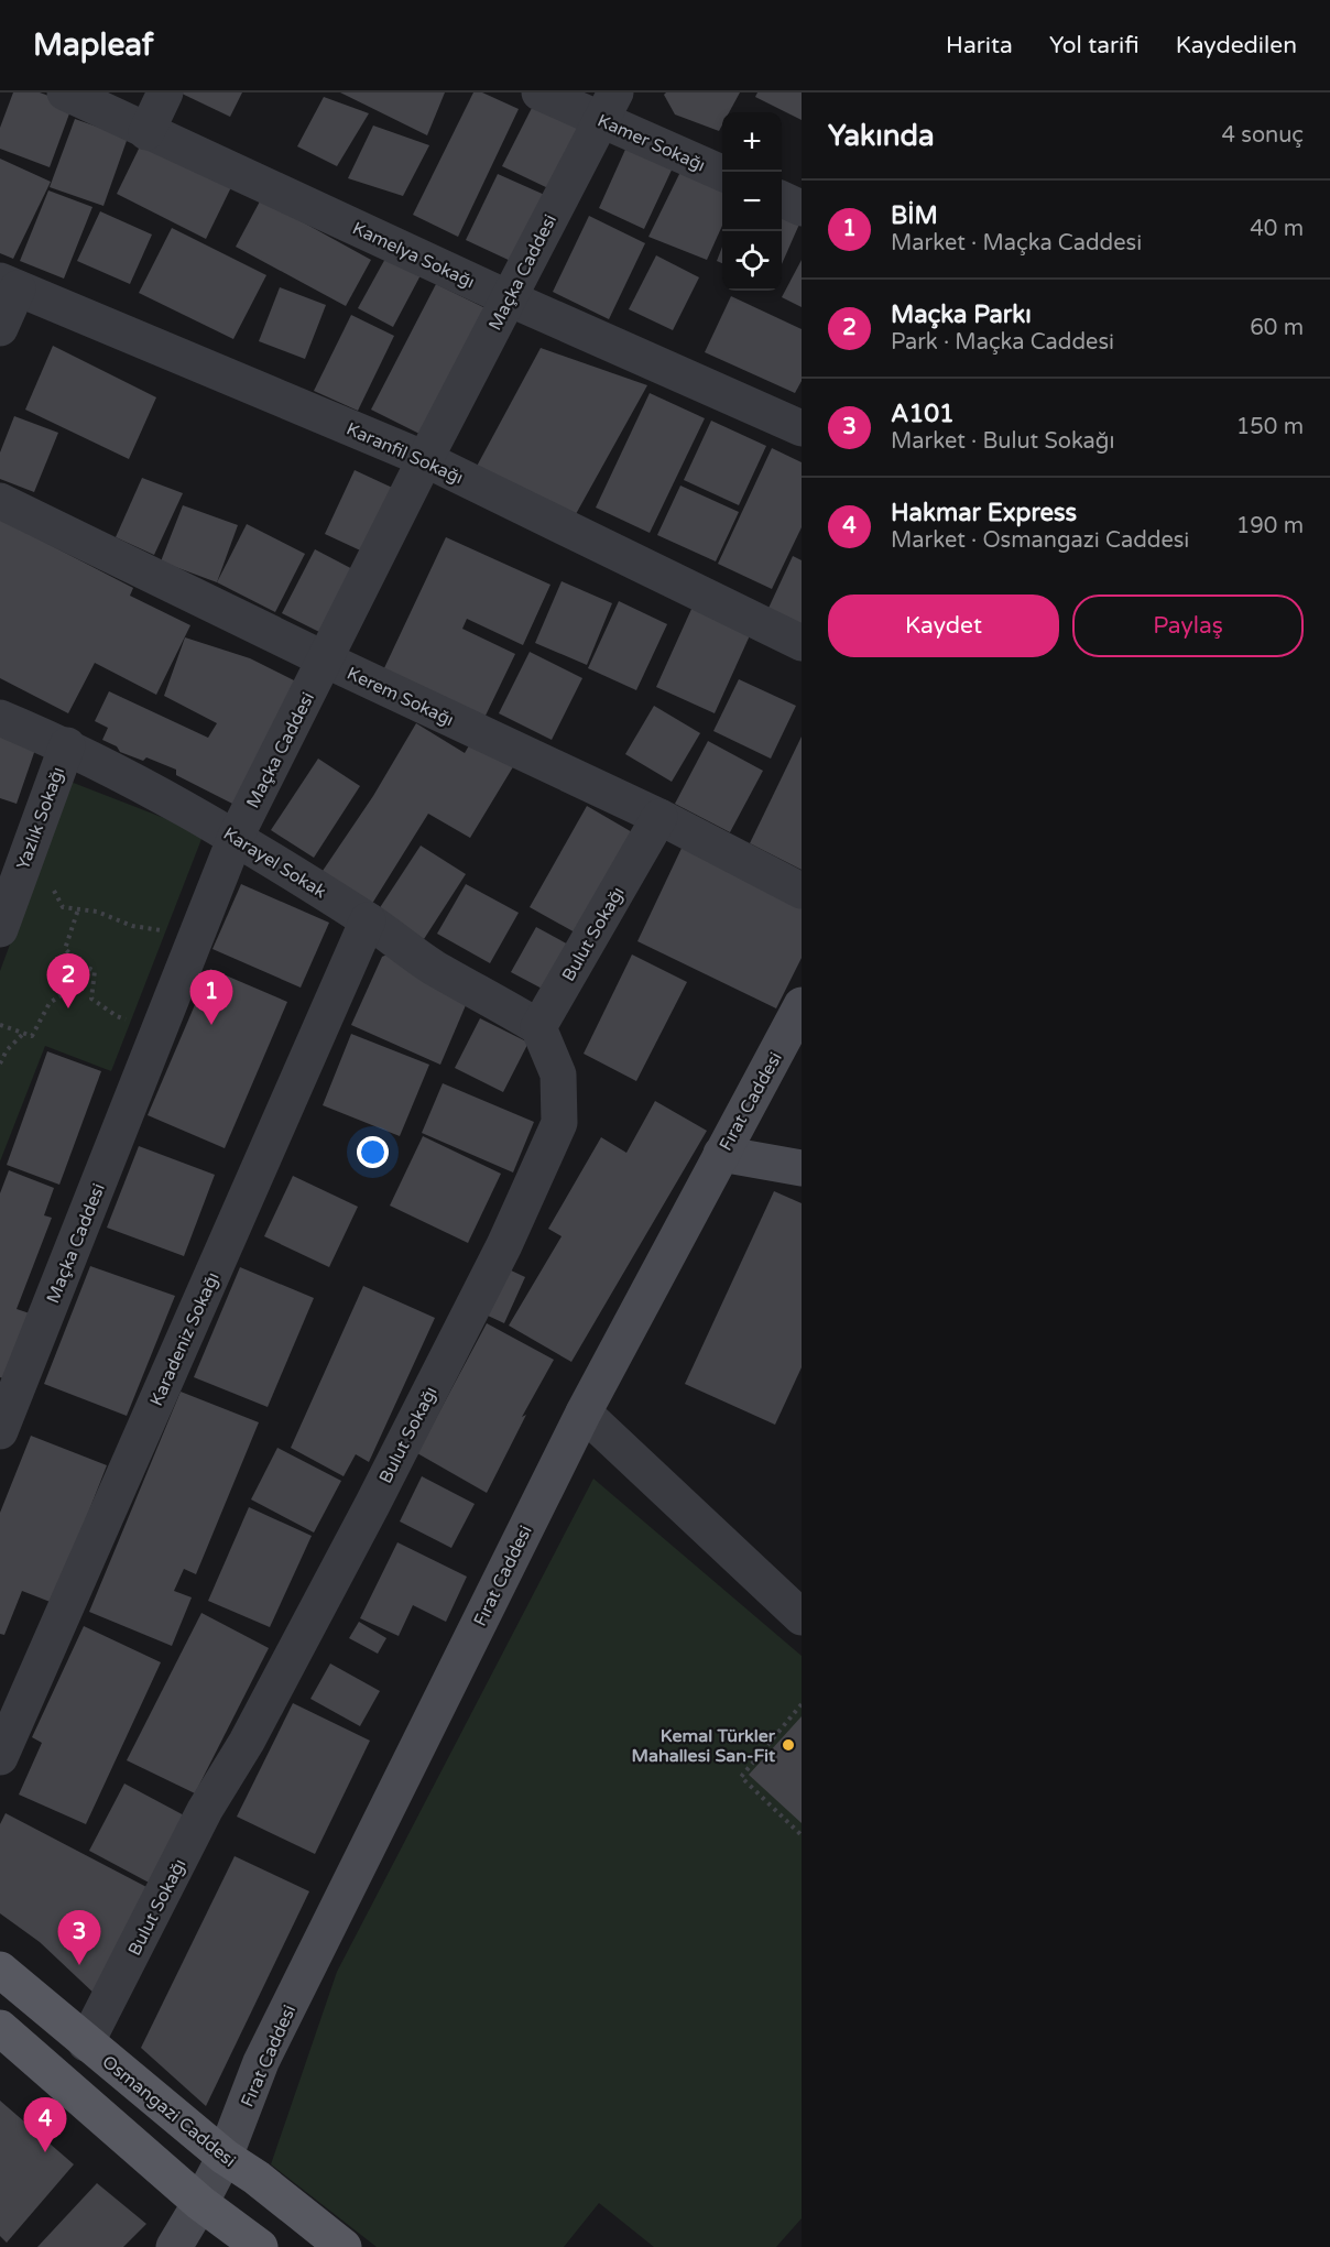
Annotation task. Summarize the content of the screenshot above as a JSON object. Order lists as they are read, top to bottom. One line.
{"streets":{"main road":["Osmangazi Caddesi"],"street":["Kamer Sokağı","Kamelya Sokağı","Maçka Caddesi","Karanfil Sokağı","Kerem Sokağı","Yazlık Sokağı","Karayel Sokak","Bulut Sokağı","Fırat Caddesi","Karadeniz Sokağı"]},"crossings":[["Kamer Sokağı","Maçka Caddesi"],["Kamelya Sokağı","Maçka Caddesi"],["Maçka Caddesi","Karanfil Sokağı"],["Maçka Caddesi","Kerem Sokağı"],["Maçka Caddesi","Karayel Sokak"],["Kerem Sokağı","Bulut Sokağı"],["Yazlık Sokağı","Karayel Sokak"],["Karayel Sokak","Bulut Sokağı"],["Karayel Sokak","Karadeniz Sokağı"],["Bulut Sokağı","Osmangazi Caddesi"],["Fırat Caddesi","Osmangazi Caddesi"]],"places":["Kemal Türkler Mahallesi San-Fit"],"page":{"header":"Mapleaf","nav":["Harita","Yol tarifi","Kaydedilen"],"heading":["Yakında","4 sonuç"],"map_buttons":["+","−"],"list":[{"mark":"1","name":"BİM","note":"Market · Maçka Caddesi","value":"40 m"},{"mark":"2","name":"Maçka Parkı","note":"Park · Maçka Caddesi","value":"60 m"},{"mark":"3","name":"A101","note":"Market · Bulut Sokağı","value":"150 m"},{"mark":"4","name":"Hakmar Express","note":"Market · Osmangazi Caddesi","value":"190 m"}],"buttons":["Kaydet","Paylaş"],"pins":["2","1","3","4"]}}
